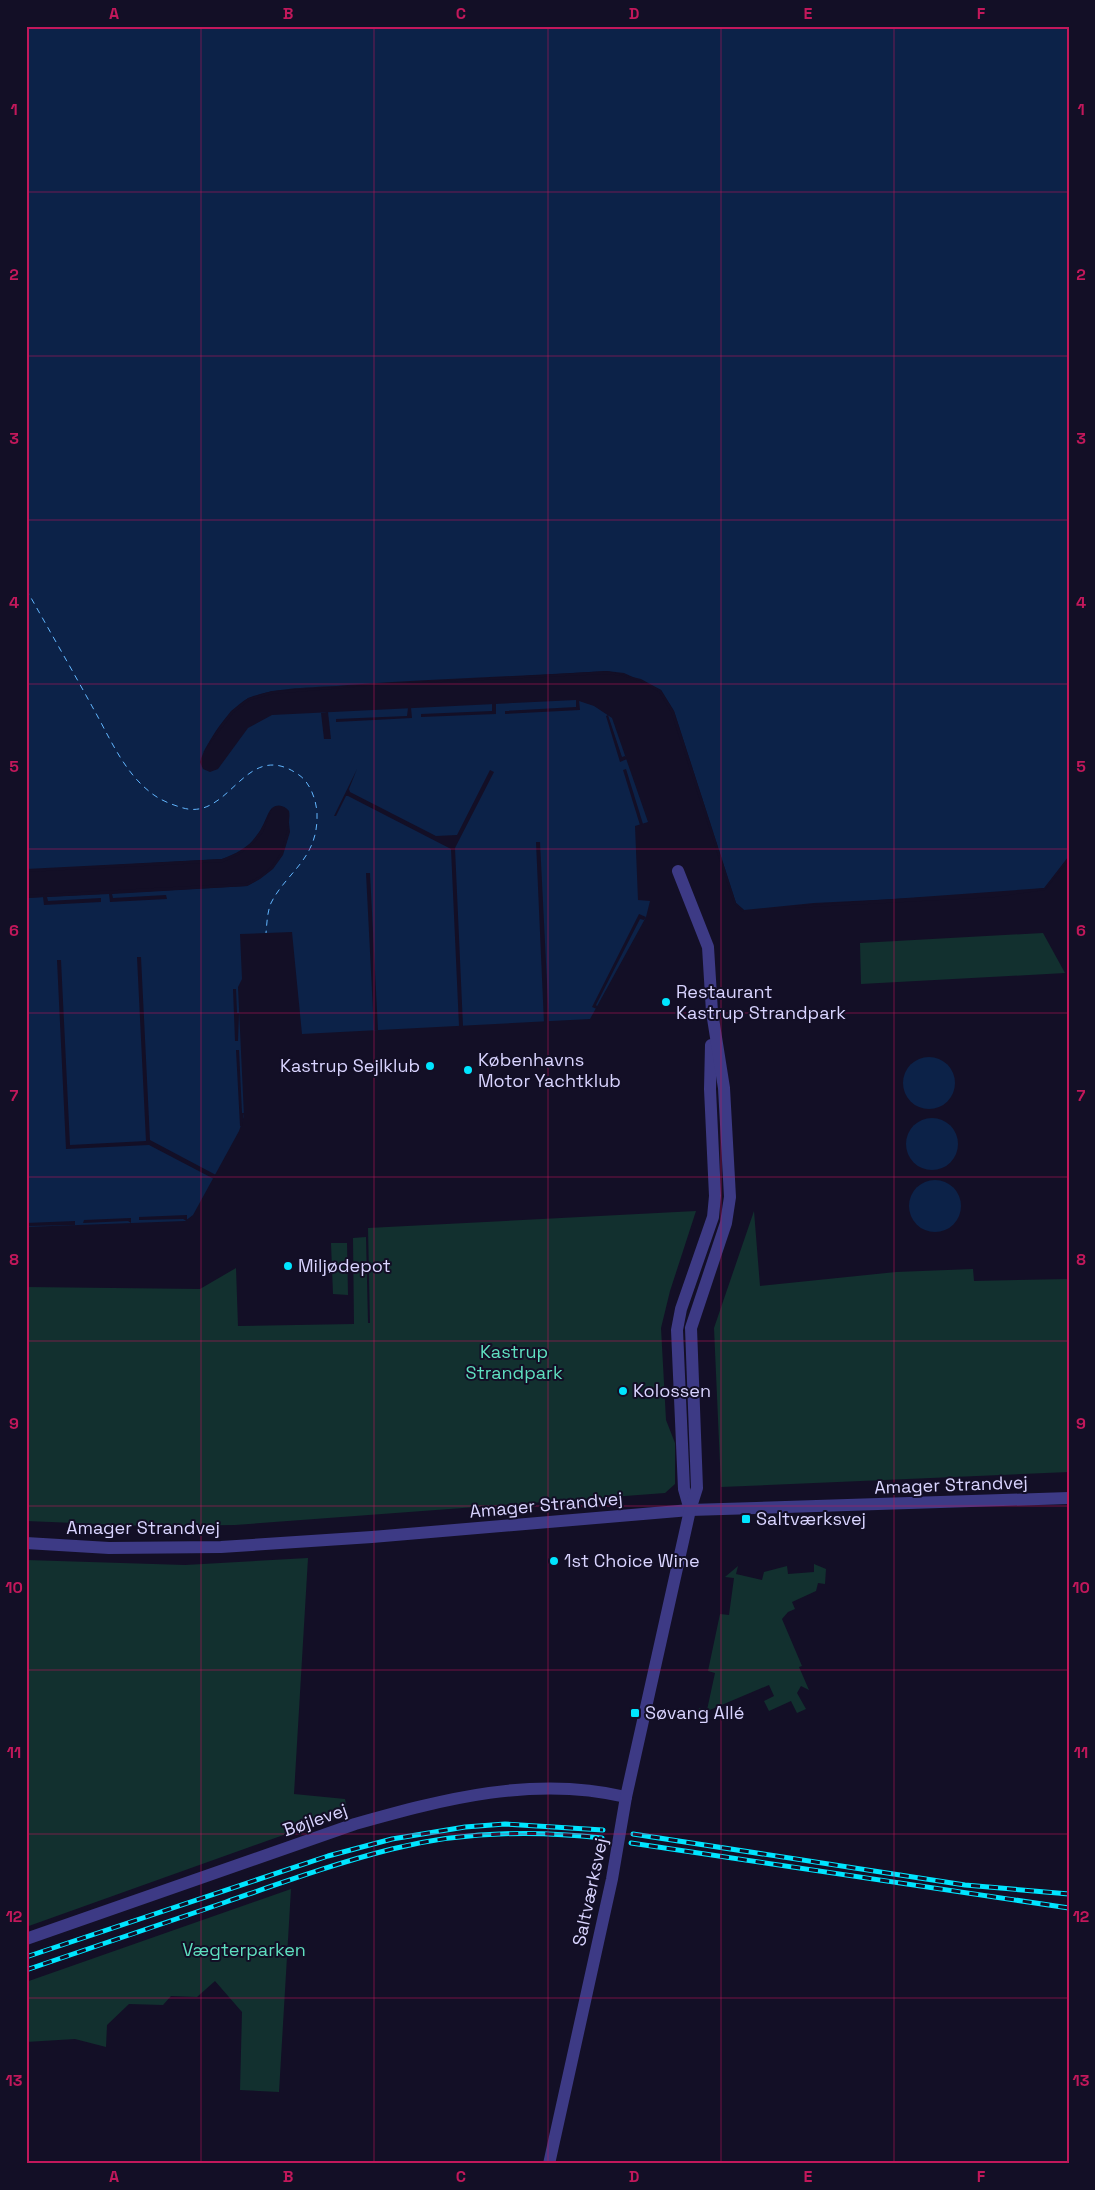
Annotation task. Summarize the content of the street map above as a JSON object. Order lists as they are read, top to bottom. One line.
{"streets":{"street":["Amager Strandvej","Bøjlevej","Saltværksvej"]},"crossings":[["Amager Strandvej","Saltværksvej"],["Bøjlevej","Saltværksvej"]],"parks":["Kastrup Strandpark","Vægterparken"],"places":{"other":["Restaurant Kastrup Strandpark","Kastrup Sejlklub","Københavns Motor Yachtklub","Miljødepot","Kolossen","1st Choice Wine"],"transit":["Saltværksvej","Søvang Allé"]},"grid":{"columns":["A","B","C","D","E","F"],"rows":["1","2","3","4","5","6","7","8","9","10","11","12","13"]}}
